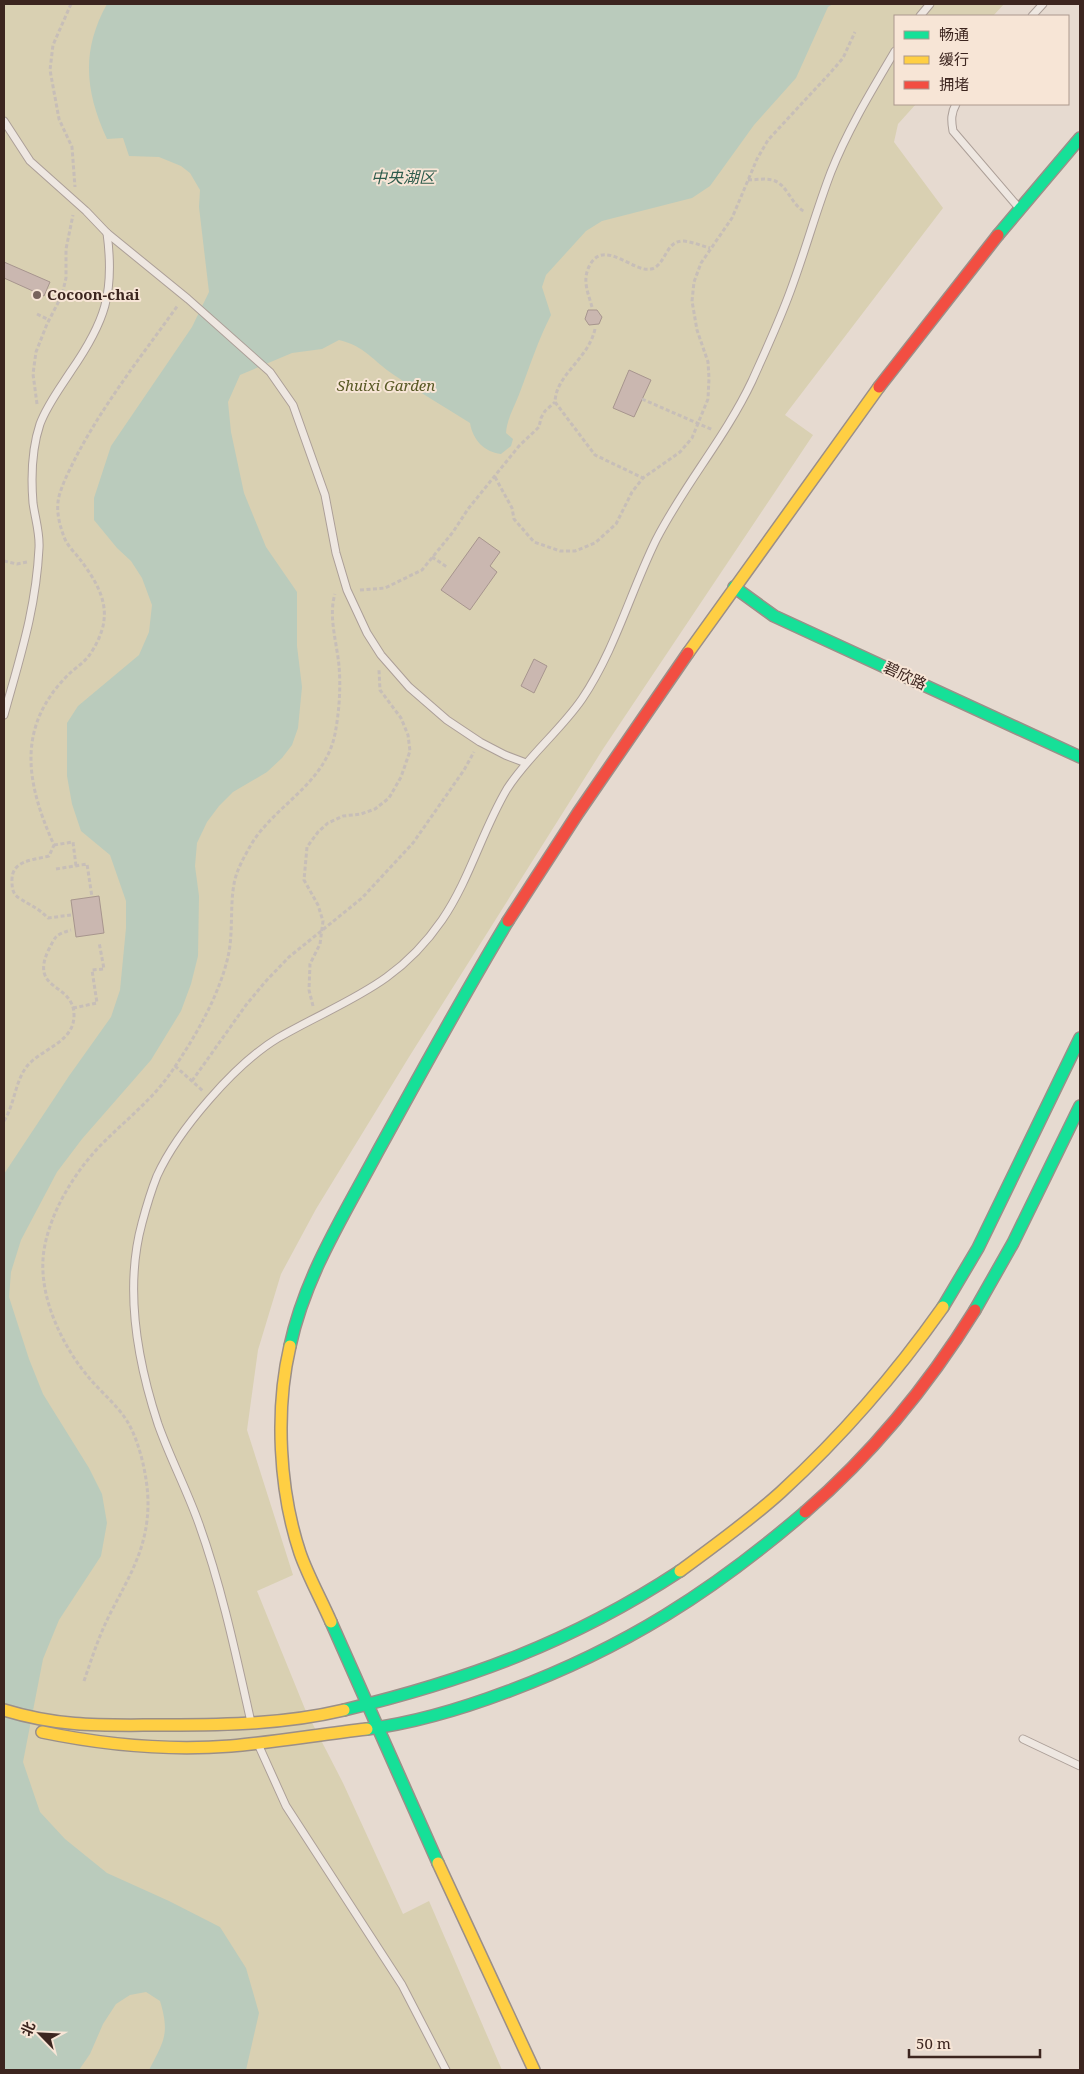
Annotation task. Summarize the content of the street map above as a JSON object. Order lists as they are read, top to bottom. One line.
{"streets":{"street":["碧欣路"]},"water":["中央湖区"],"parks":["Shuixi Garden"],"places":["Cocoon-chai"],"legend":["畅通","缓行","拥堵"],"scale_bar":"50 m","north":"top left"}
